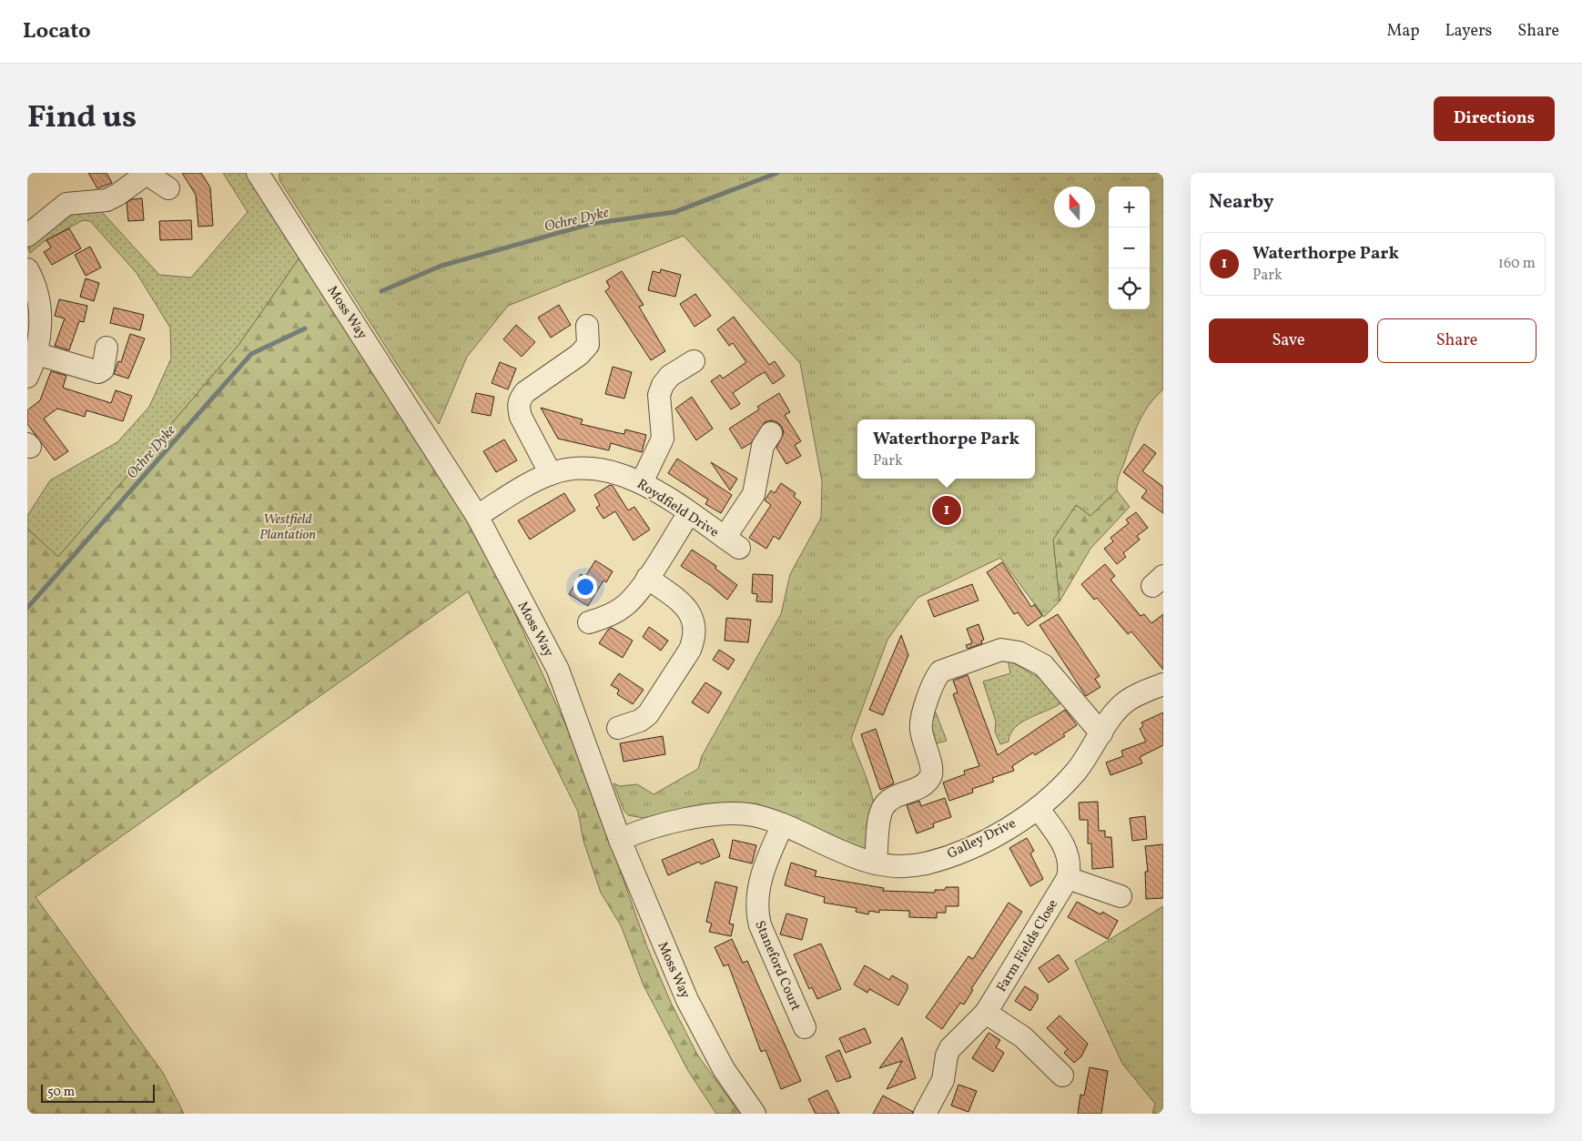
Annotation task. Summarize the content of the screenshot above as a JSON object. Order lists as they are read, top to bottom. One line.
{"streets":{"street":["Moss Way","Roydfield Drive","Galley Drive","Farm Fields Close","Staneford Court"]},"crossings":[["Moss Way","Roydfield Drive"],["Moss Way","Galley Drive"],["Galley Drive","Farm Fields Close"],["Galley Drive","Staneford Court"]],"water":["Ochre Dyke"],"parks":["Westfield Plantation"],"scale_bar":"50 m","north":"top","page":{"header":"Locato","nav":["Map","Layers","Share"],"title":"Find us","buttons":["Directions",["Save","Share"]],"heading":"Nearby","map_buttons":["+","−"],"list":[{"mark":"1","name":"Waterthorpe Park","note":"Park","value":"160 m"}],"popup":["Waterthorpe Park","Park"],"pins":"1","scale":"50 m"}}
